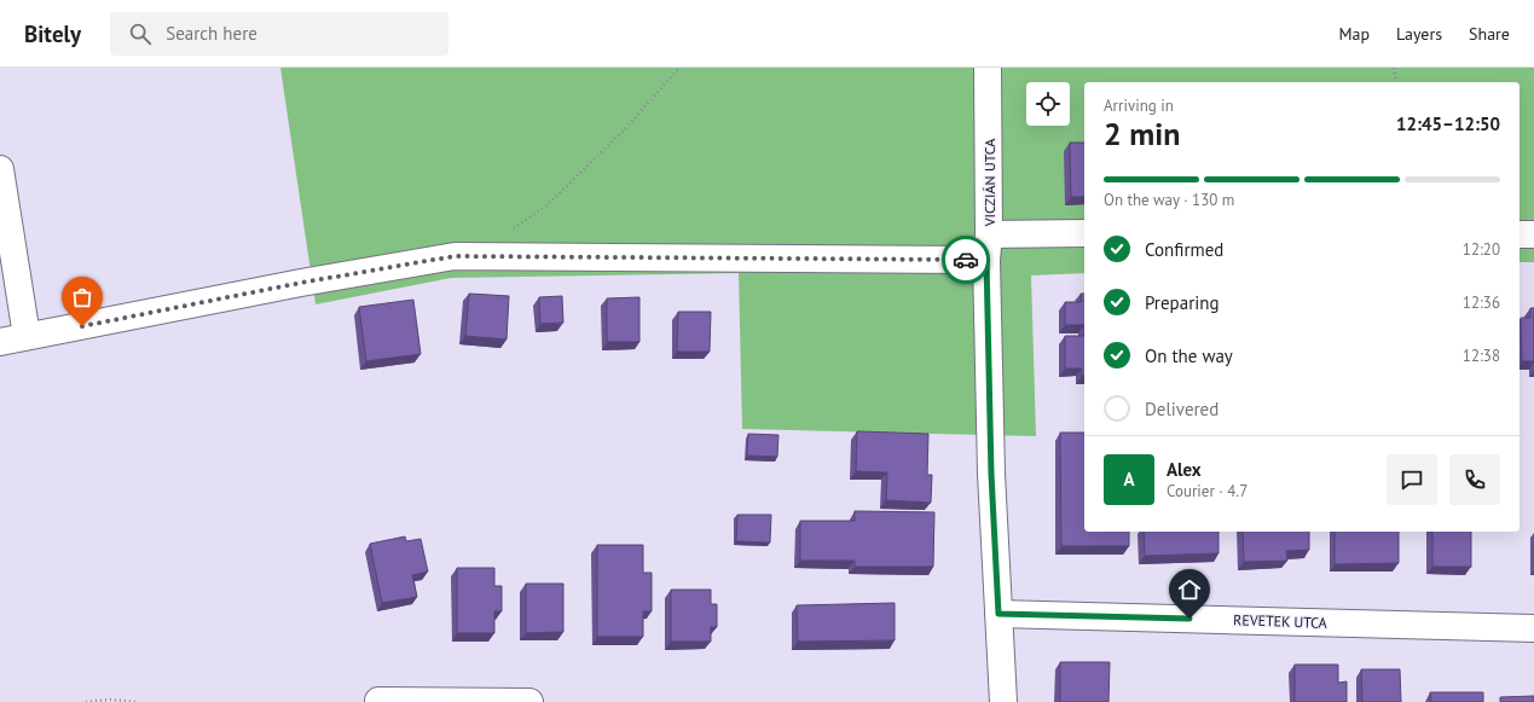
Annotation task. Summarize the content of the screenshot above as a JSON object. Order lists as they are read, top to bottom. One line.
{"streets":{"street":["VICZIÁN UTCA","REVETEK UTCA"]},"crossings":[["VICZIÁN UTCA","REVETEK UTCA"]],"page":{"header":"Bitely","search":"Search here","nav":["Map","Layers","Share"],"heading":["2 min","Arriving in","12:45–12:50"],"panel":["Alex","Courier · 4.7"],"bar":"On the way · 130 m","list":[["Confirmed","12:20"],["Preparing","12:36"],["On the way","12:38"],"Delivered"],"round":"A"}}
